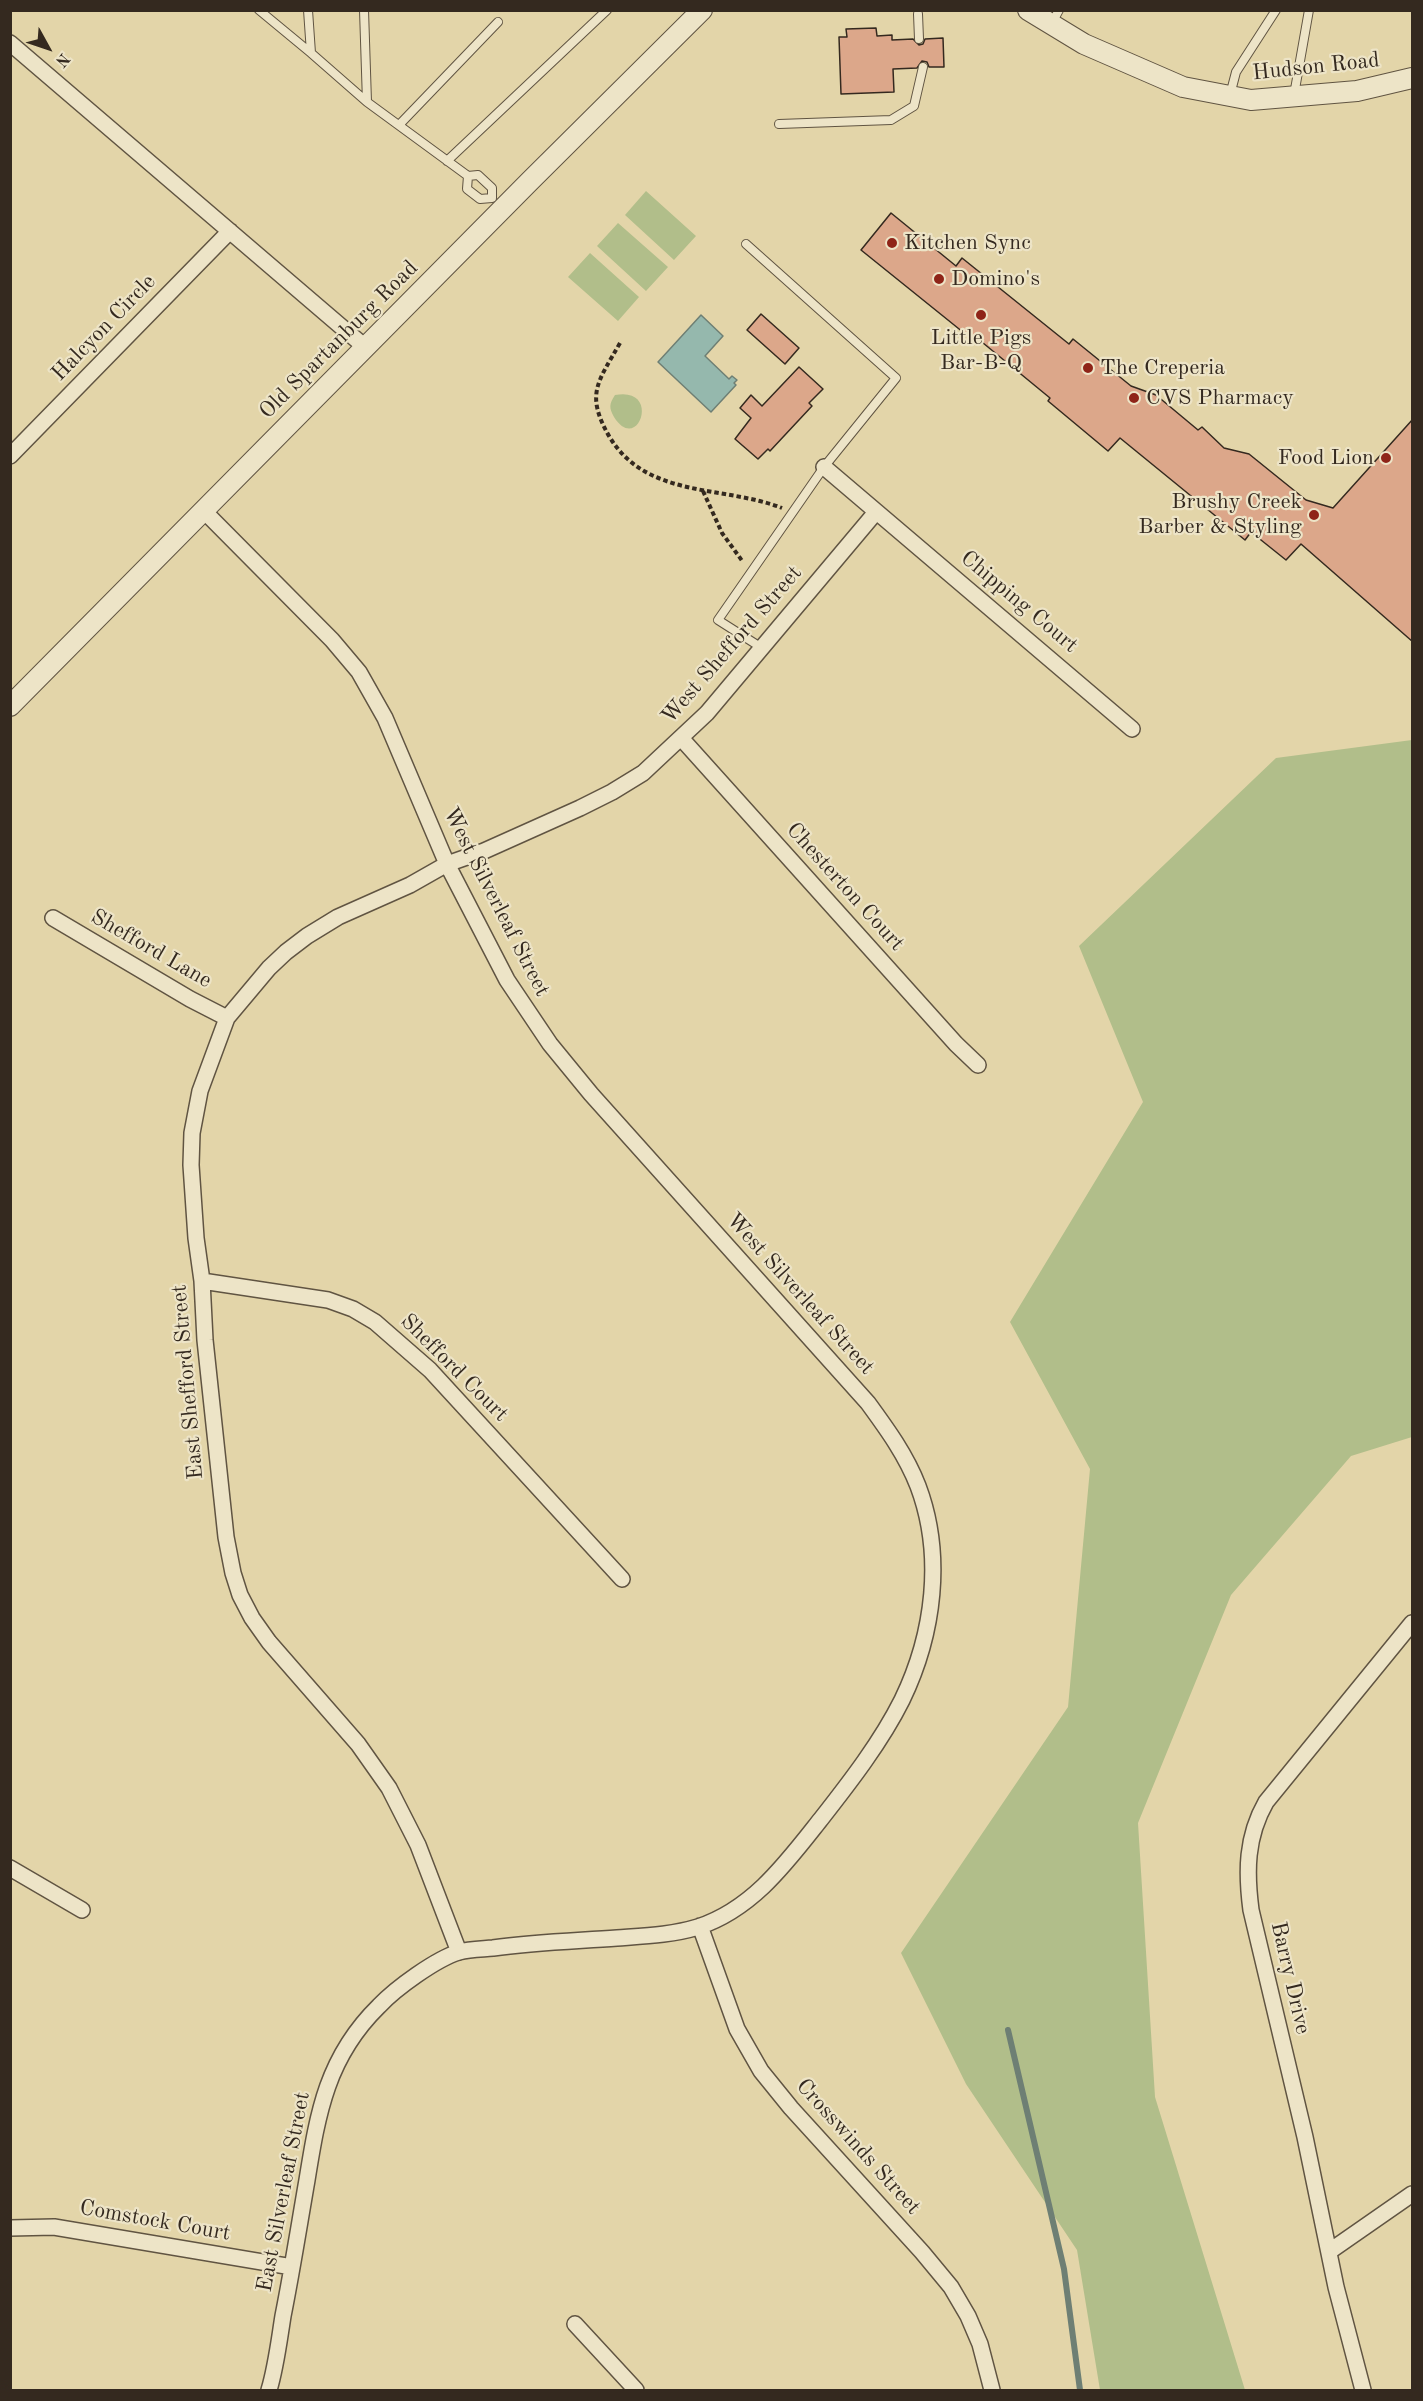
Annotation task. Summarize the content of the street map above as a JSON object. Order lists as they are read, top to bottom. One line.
{"streets":{"street":["Hudson Road","Halcyon Circle","Old Spartanburg Road","Chipping Court","West Shefford Street","Chesterton Court","West Silverleaf Street","Shefford Lane","Shefford Court","East Shefford Street","Barry Drive","Crosswinds Street","East Silverleaf Street","Comstock Court"]},"crossings":[["Old Spartanburg Road","West Silverleaf Street"],["Chipping Court","West Shefford Street"],["West Shefford Street","Chesterton Court"],["West Shefford Street","West Silverleaf Street"],["West Shefford Street","East Shefford Street"],["West Silverleaf Street","East Shefford Street"],["West Silverleaf Street","Crosswinds Street"],["West Silverleaf Street","East Silverleaf Street"],["Shefford Lane","East Shefford Street"],["Shefford Court","East Shefford Street"],["East Shefford Street","East Silverleaf Street"],["East Silverleaf Street","Comstock Court"]],"places":["Kitchen Sync","Domino's","Little Pigs Bar-B-Q","The Creperia","CVS Pharmacy","Food Lion","Brushy Creek Barber & Styling"],"north":"bottom right"}
